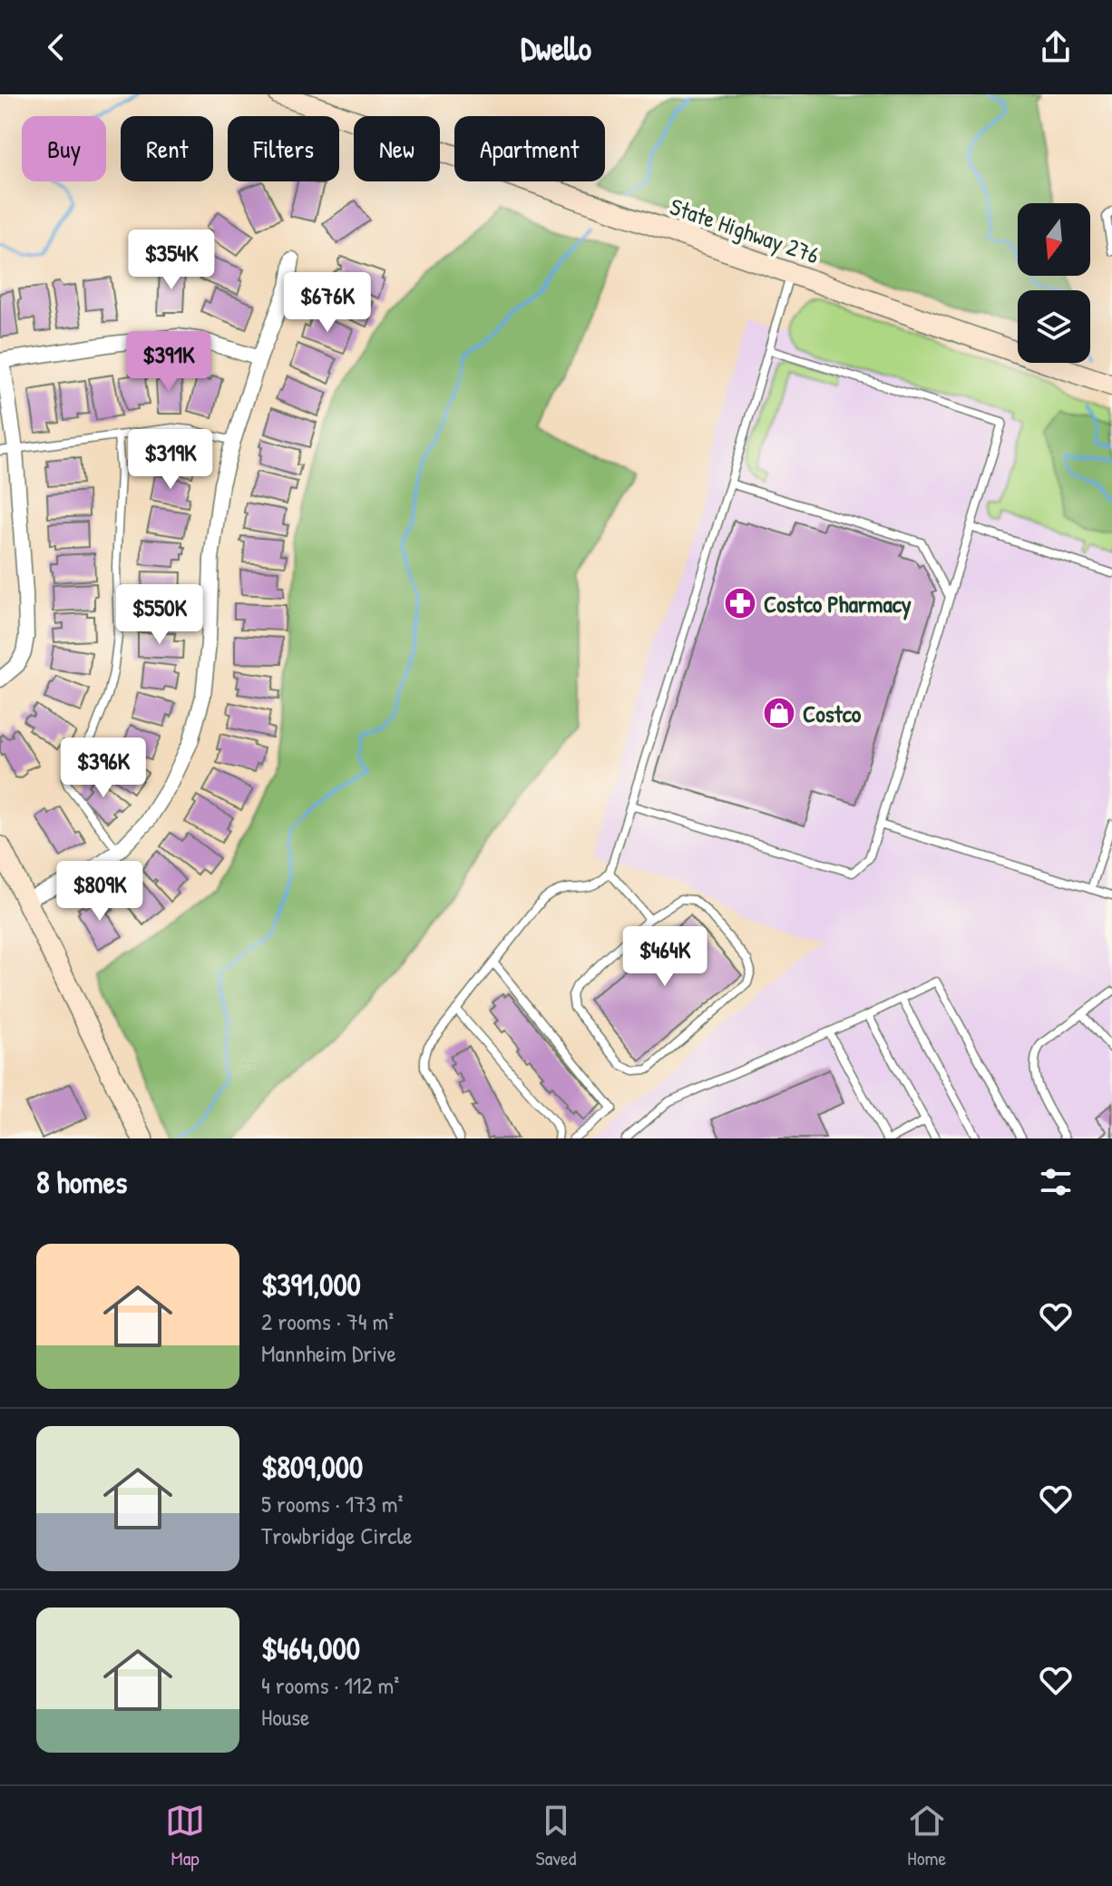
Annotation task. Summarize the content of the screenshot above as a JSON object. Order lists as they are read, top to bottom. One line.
{"streets":{"street":["State Highway 276"]},"places":{"pharmacy":["Costco Pharmacy"],"shop":["Costco"]},"north":"bottom","page":{"header":"Dwello","chip":["Buy","Rent","Filters","New","Apartment"],"price":["$354K","$676K","$391K","$319K","$550K","$396K","$809K","$464K"],"heading":"8 homes","list":[{"name":"$391,000","note":"2 rooms · 74 m² · Mannheim Drive"},{"name":"$809,000","note":"5 rooms · 173 m² · Trowbridge Circle"},{"name":"$464,000","note":"4 rooms · 112 m² · House"}],"tabs":["Map","Saved","Home"]}}
